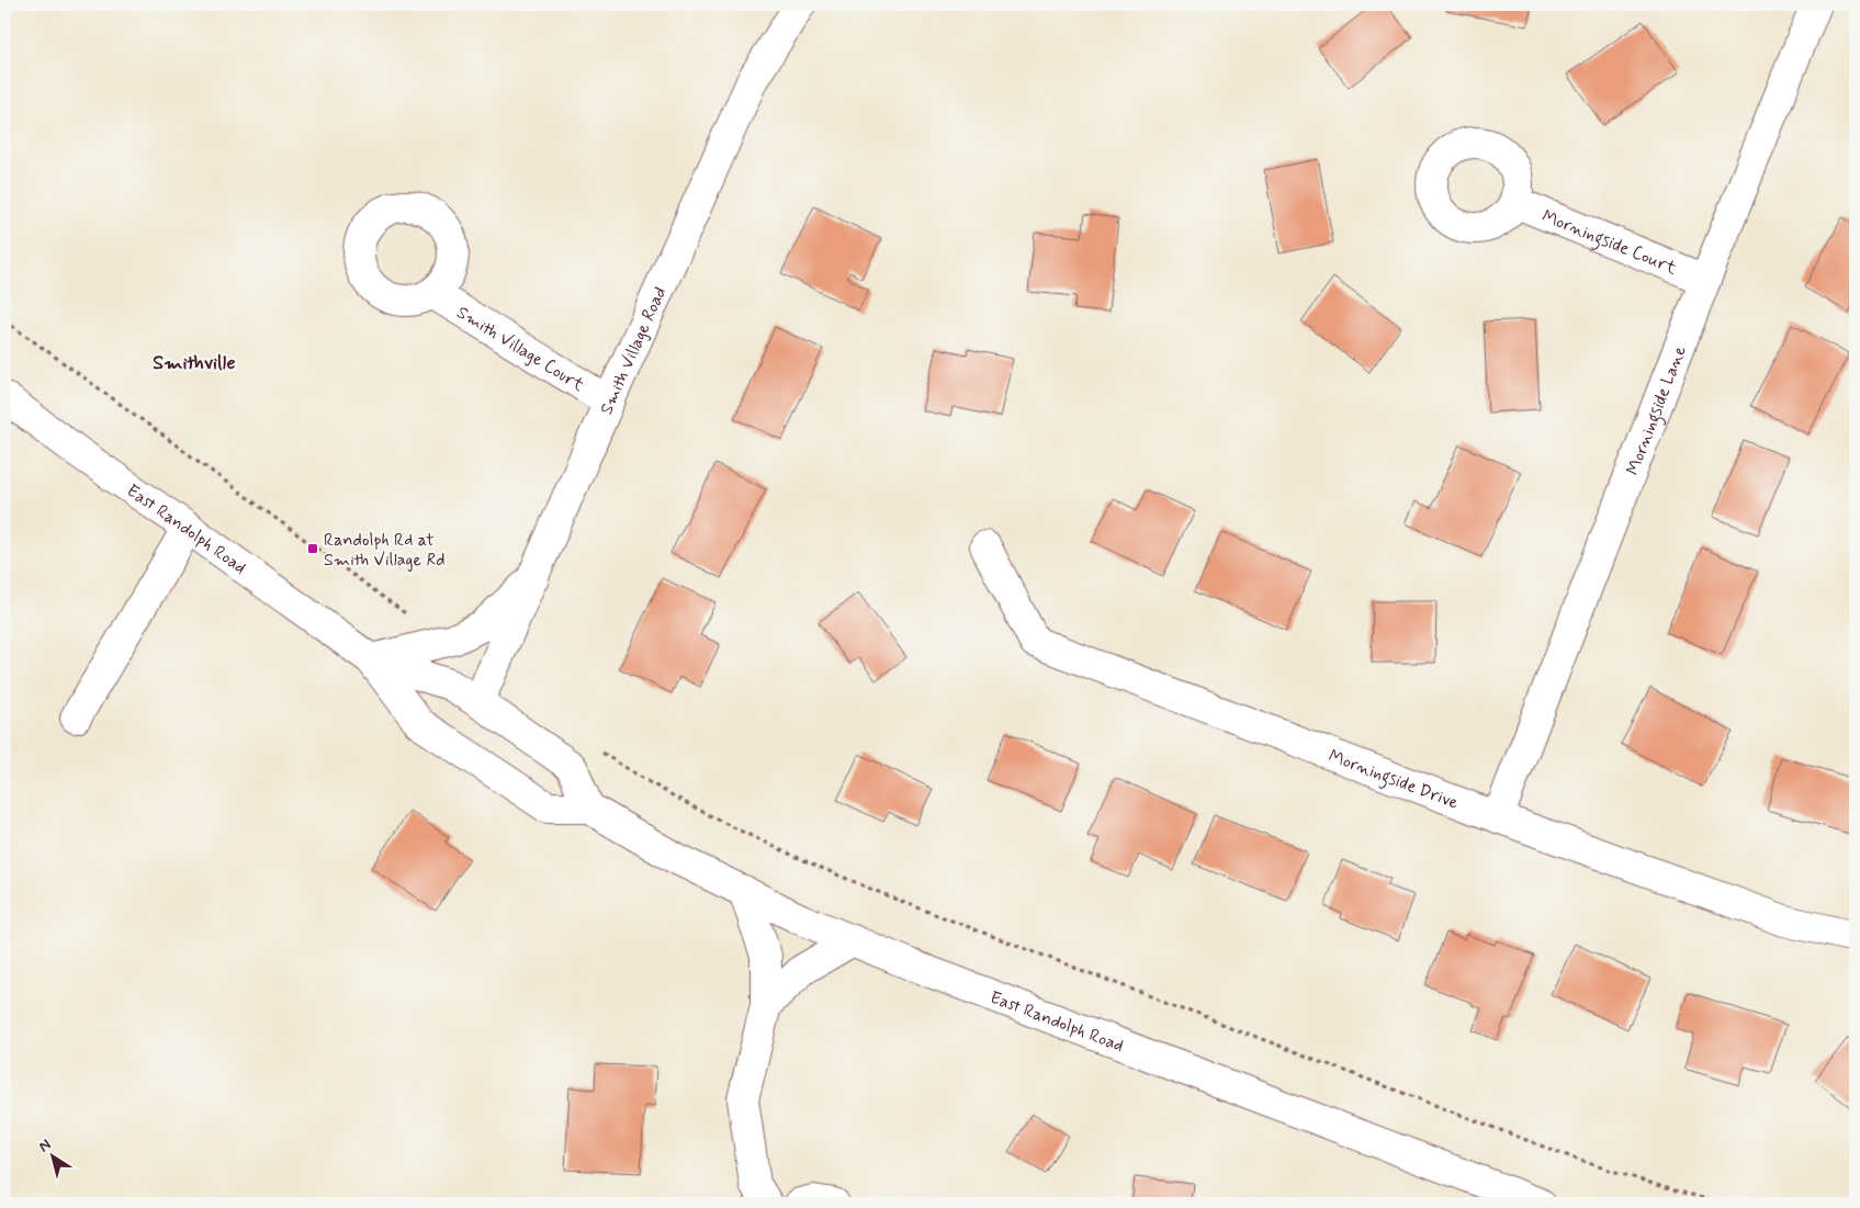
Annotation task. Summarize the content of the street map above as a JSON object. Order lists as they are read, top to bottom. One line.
{"streets":{"street":["Morningside Court","Smith Village Court","Smith Village Road","Morningside Lane","East Randolph Road","Morningside Drive"]},"crossings":[["Morningside Court","Morningside Lane"],["Smith Village Court","Smith Village Road"],["Smith Village Road","East Randolph Road"],["Morningside Lane","Morningside Drive"]],"districts":["Smithville"],"places":{"transit":["Randolph Rd at Smith Village Rd"]},"north":"top left"}
